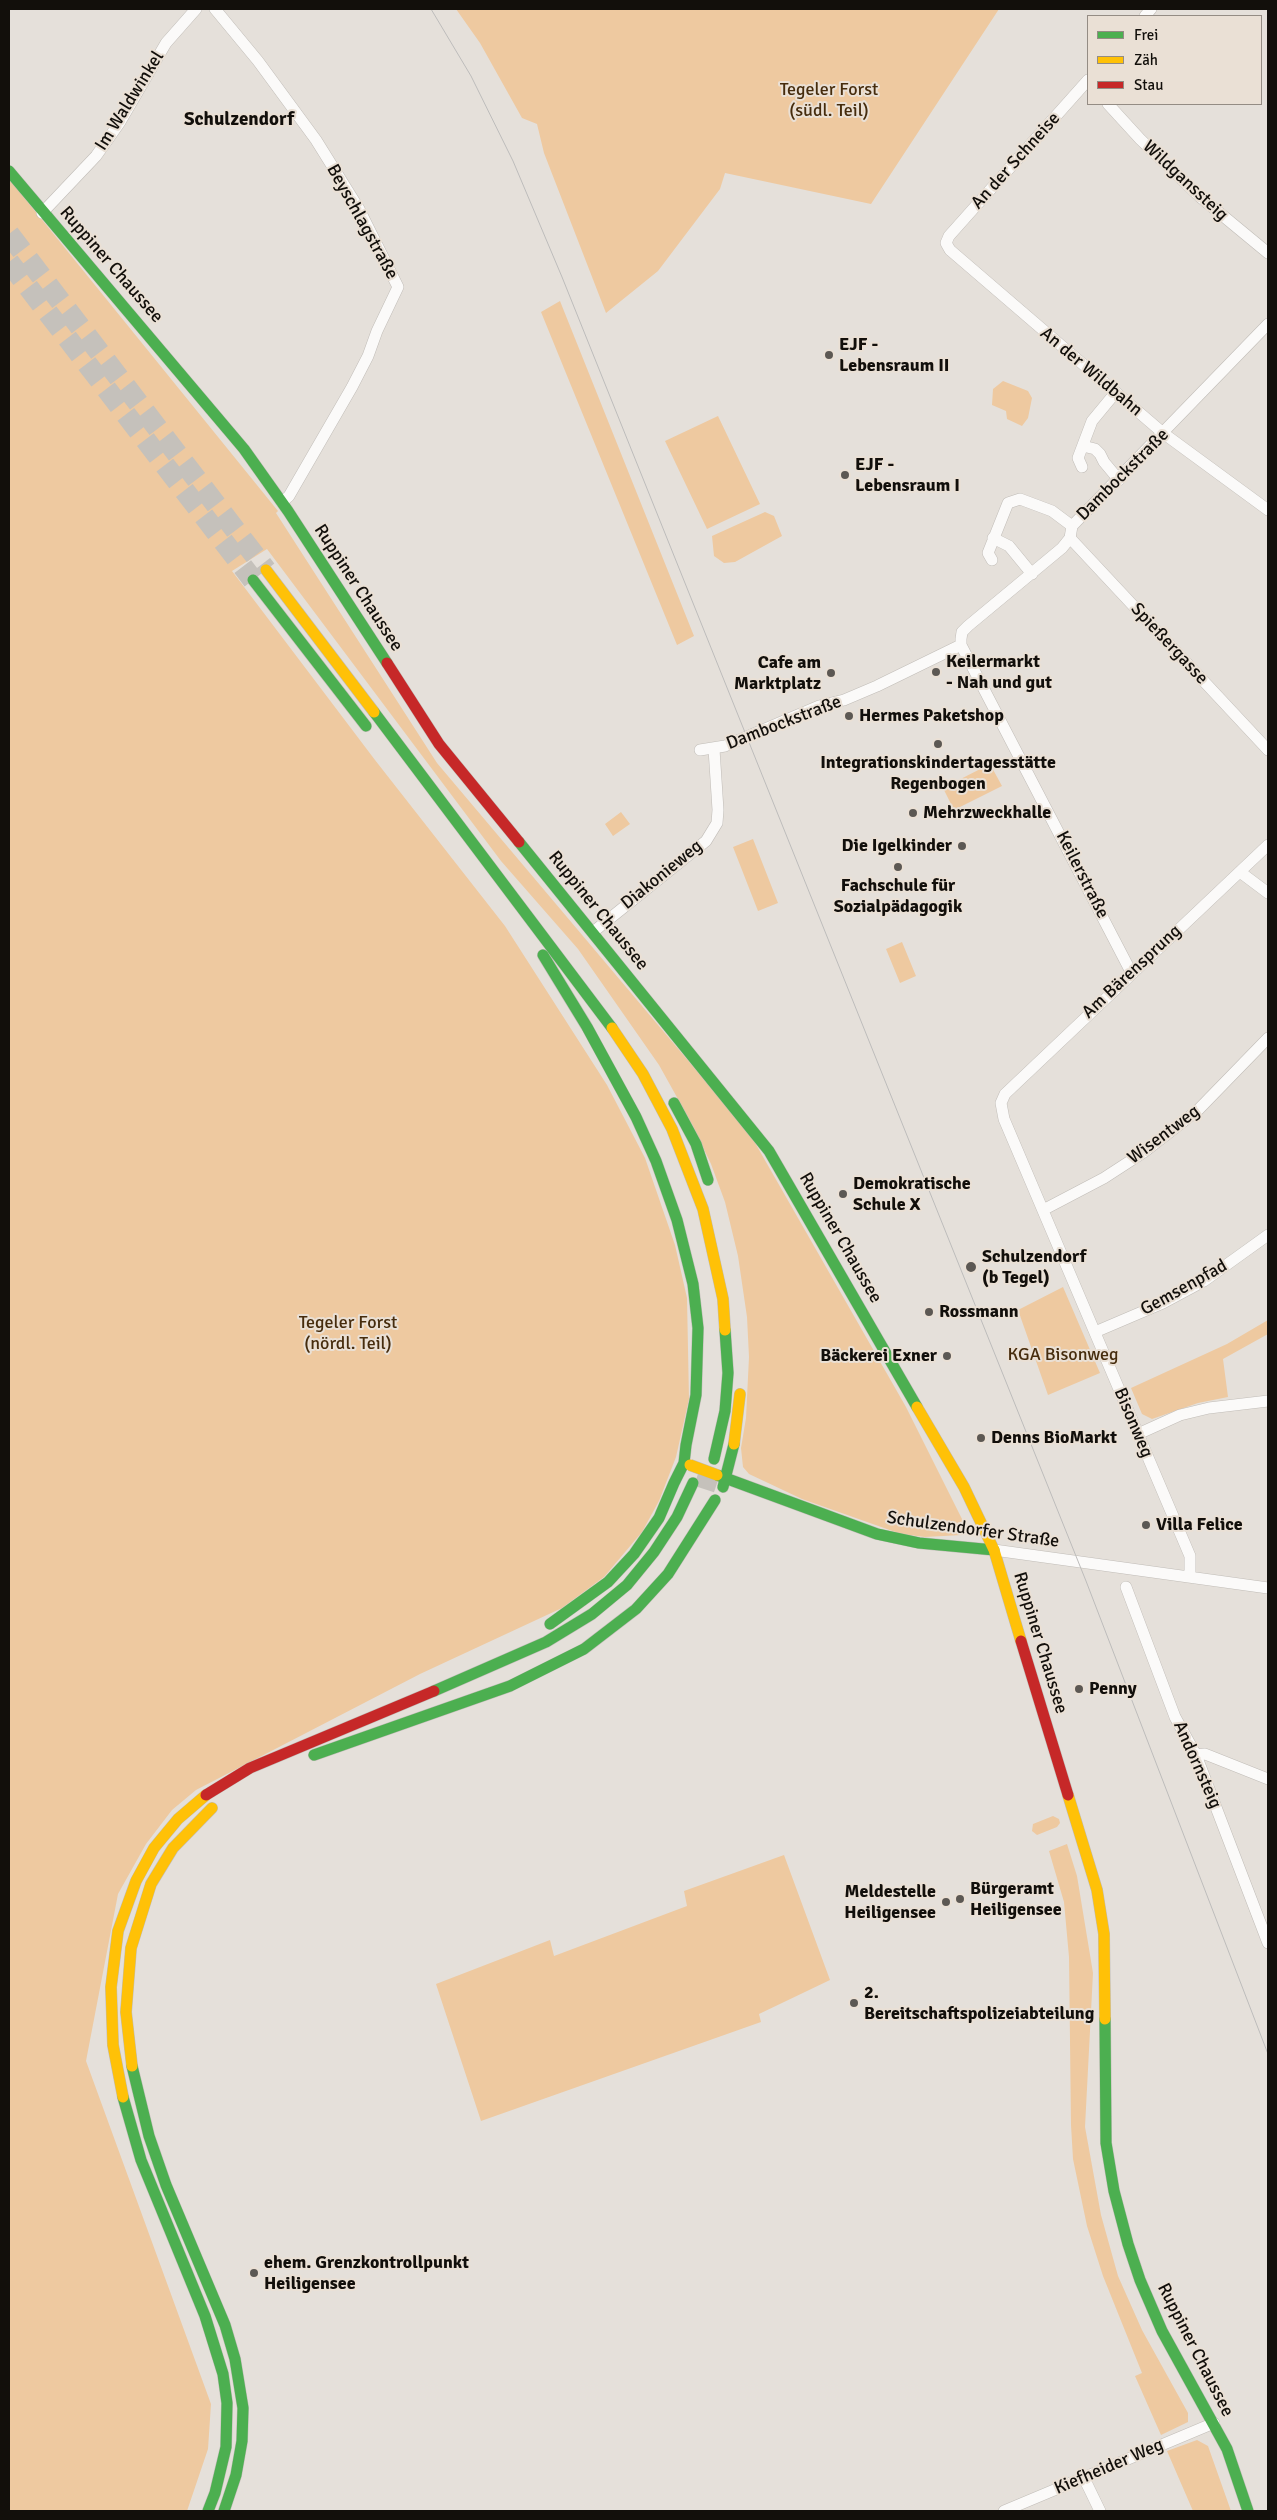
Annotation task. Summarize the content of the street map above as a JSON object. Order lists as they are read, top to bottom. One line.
{"streets":{"main road":["Ruppiner Chaussee","Schulzendorfer Straße"],"street":["Im Waldwinkel","An der Schneise","Wildganssteig","Beyschlagstraße","An der Wildbahn","Dambockstraße","Spießergasse","Diakonieweg","Keilerstraße","Am Bärensprung","Wisentweg","Gemsenpfad","Bisonweg","Andornsteig","Kiefheider Weg"]},"crossings":[["Im Waldwinkel","Ruppiner Chaussee"],["An der Schneise","An der Wildbahn"],["Beyschlagstraße","Ruppiner Chaussee"],["Ruppiner Chaussee","Diakonieweg"],["Ruppiner Chaussee","Schulzendorfer Straße"],["Ruppiner Chaussee","Kiefheider Weg"],["An der Wildbahn","Dambockstraße"],["Dambockstraße","Spießergasse"],["Dambockstraße","Diakonieweg"],["Dambockstraße","Keilerstraße"],["Keilerstraße","Am Bärensprung"],["Am Bärensprung","Bisonweg"],["Wisentweg","Bisonweg"],["Gemsenpfad","Bisonweg"],["Bisonweg","Schulzendorfer Straße"]],"districts":["Schulzendorf"],"parks":["Tegeler Forst (südl. Teil)","Tegeler Forst (nördl. Teil)","KGA Bisonweg"],"places":["EJF - Lebensraum II","EJF - Lebensraum I","Keilermarkt - Nah und gut","Cafe am Marktplatz","Hermes Paketshop","Integrationskindertagesstätte Regenbogen","Mehrzweckhalle","Die Igelkinder","Fachschule für Sozialpädagogik","Demokratische Schule X","Schulzendorf (b Tegel)","Rossmann","Bäckerei Exner","Denns BioMarkt","Villa Felice","Penny","Bürgeramt Heiligensee","Meldestelle Heiligensee","2. Bereitschaftspolizeiabteilung","ehem. Grenzkontrollpunkt Heiligensee"],"legend":["Frei","Zäh","Stau"]}
